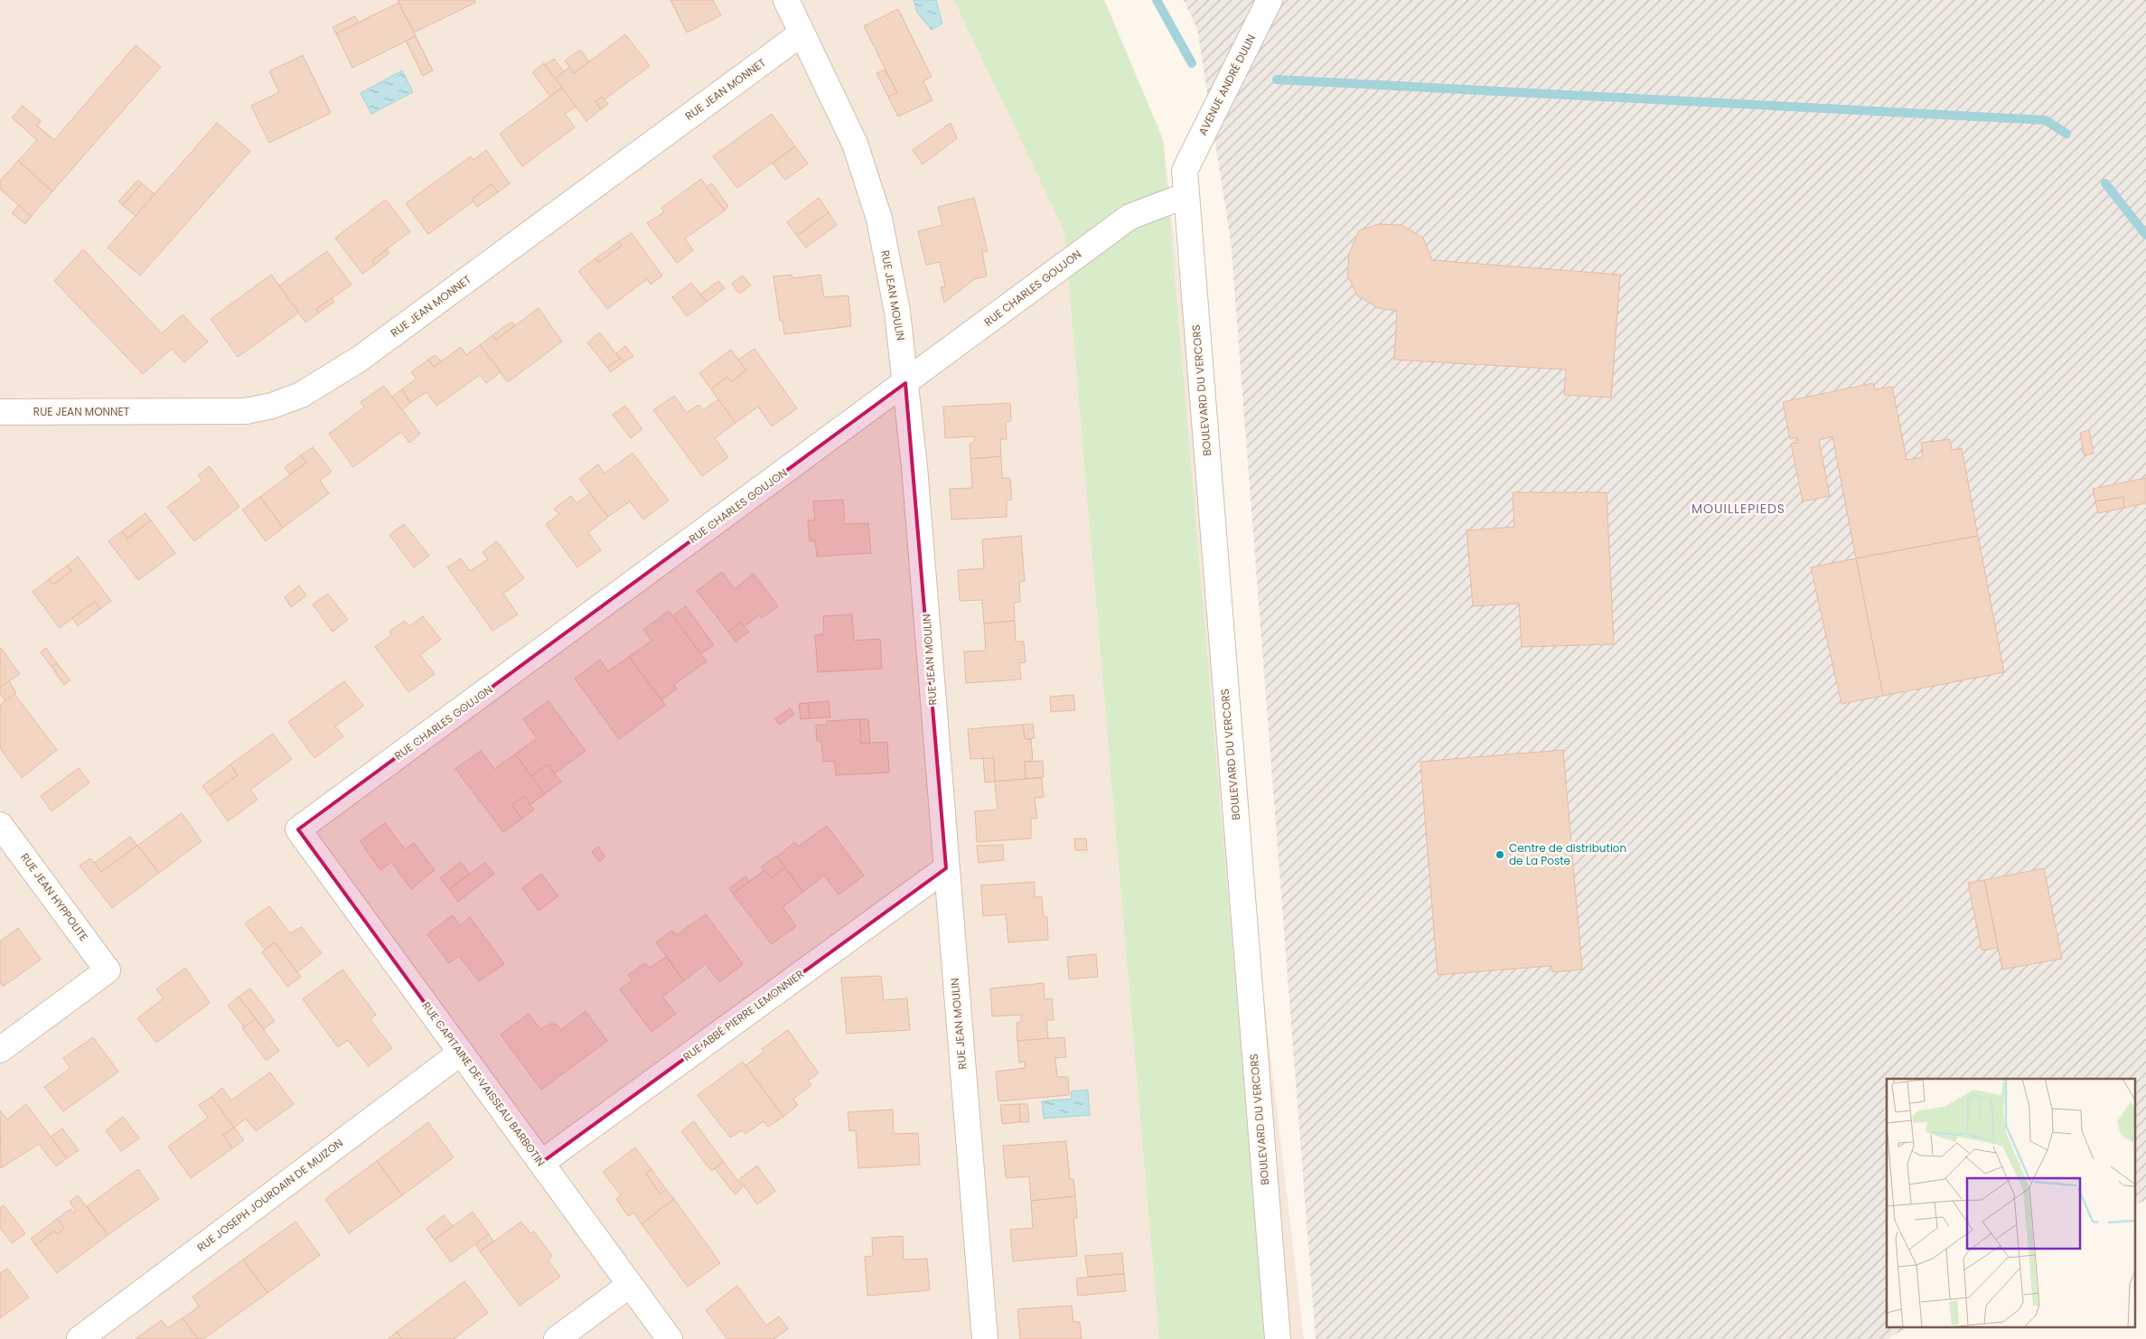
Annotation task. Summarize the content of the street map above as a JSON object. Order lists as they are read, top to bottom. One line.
{"streets":{"street":["AVENUE ANDRÉ DULIN","RUE JEAN MONNET","RUE CHARLES GOUJON","RUE JEAN MOULIN","BOULEVARD DU VERCORS","RUE JEAN HYPPOLITE","RUE ABBÉ PIERRE LEMONNIER","RUE CAPITAINE DE VAISSEAU BARBOTIN","RUE JOSEPH JOURDAIN DE MUIZON"]},"crossings":[["AVENUE ANDRÉ DULIN","BOULEVARD DU VERCORS"],["RUE JEAN MONNET","RUE JEAN MOULIN"],["RUE CHARLES GOUJON","RUE JEAN MOULIN"],["RUE CHARLES GOUJON","BOULEVARD DU VERCORS"],["RUE CHARLES GOUJON","RUE CAPITAINE DE VAISSEAU BARBOTIN"],["RUE JEAN MOULIN","RUE ABBÉ PIERRE LEMONNIER"],["RUE ABBÉ PIERRE LEMONNIER","RUE CAPITAINE DE VAISSEAU BARBOTIN"],["RUE CAPITAINE DE VAISSEAU BARBOTIN","RUE JOSEPH JOURDAIN DE MUIZON"]],"districts":["MOUILLEPIEDS"],"places":["Centre de distribution de La Poste"]}
